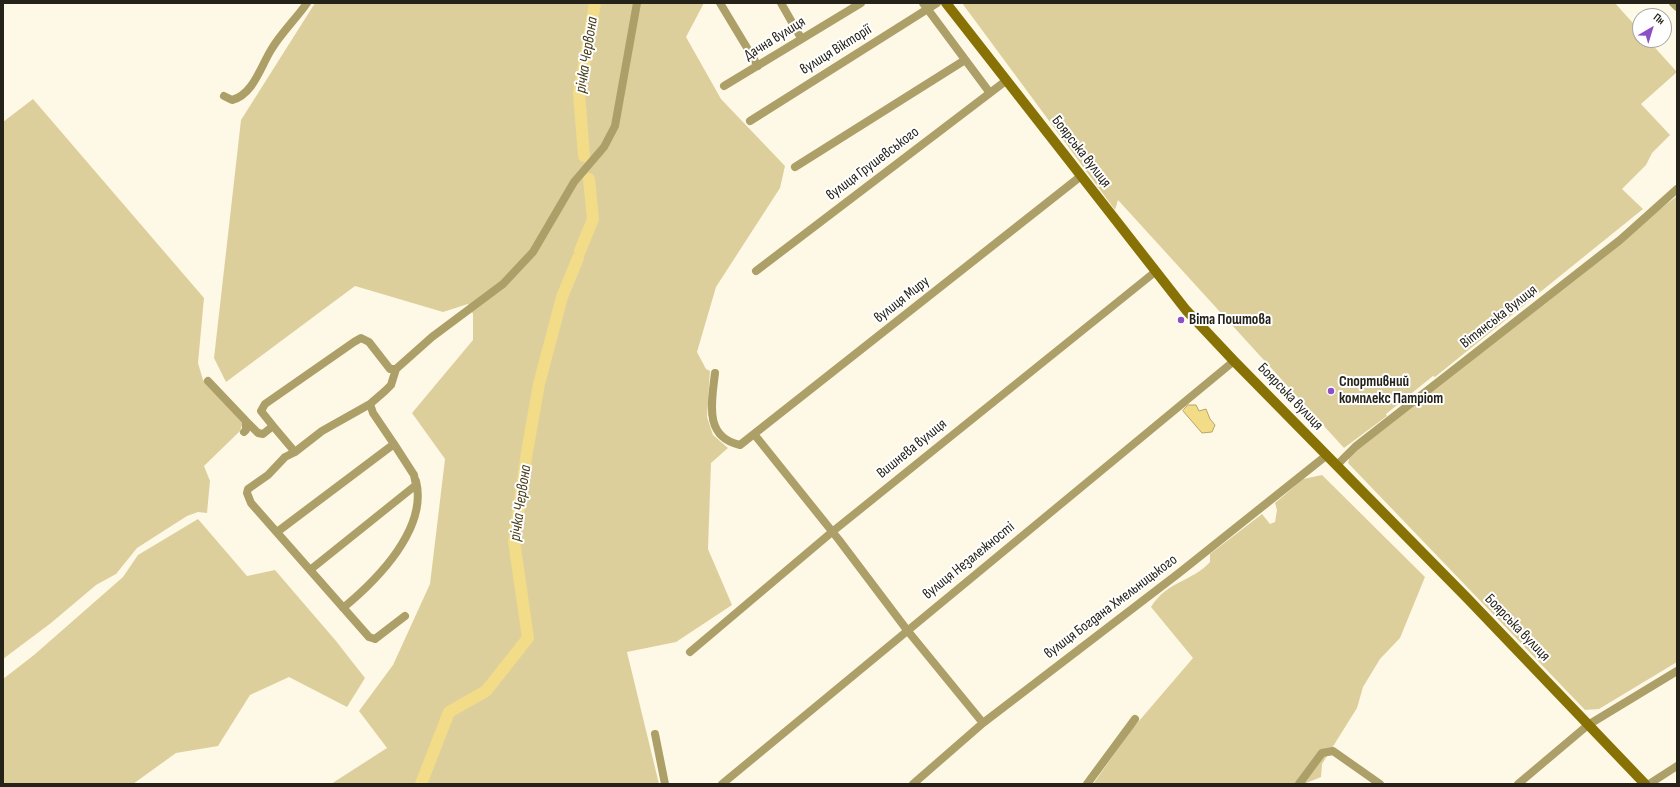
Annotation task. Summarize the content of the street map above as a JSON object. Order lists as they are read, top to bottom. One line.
{"streets":{"street":["Дачна вулиця","вулиця Вікторії","Боярська вулиця","вулиця Грушевського","вулиця Миру","Вітянська вулиця","Вишнева вулиця","вулиця Незалежності","вулиця Богдана Хмельницького"]},"crossings":[["Боярська вулиця","вулиця Грушевського"],["Боярська вулиця","вулиця Миру"],["Боярська вулиця","Вітянська вулиця"],["Боярська вулиця","Вишнева вулиця"],["Боярська вулиця","вулиця Незалежності"],["Боярська вулиця","вулиця Богдана Хмельницького"]],"water":["річка Червона"],"places":["Віта Поштова","Спортивний комплекс Патріот"],"north":"top right"}
